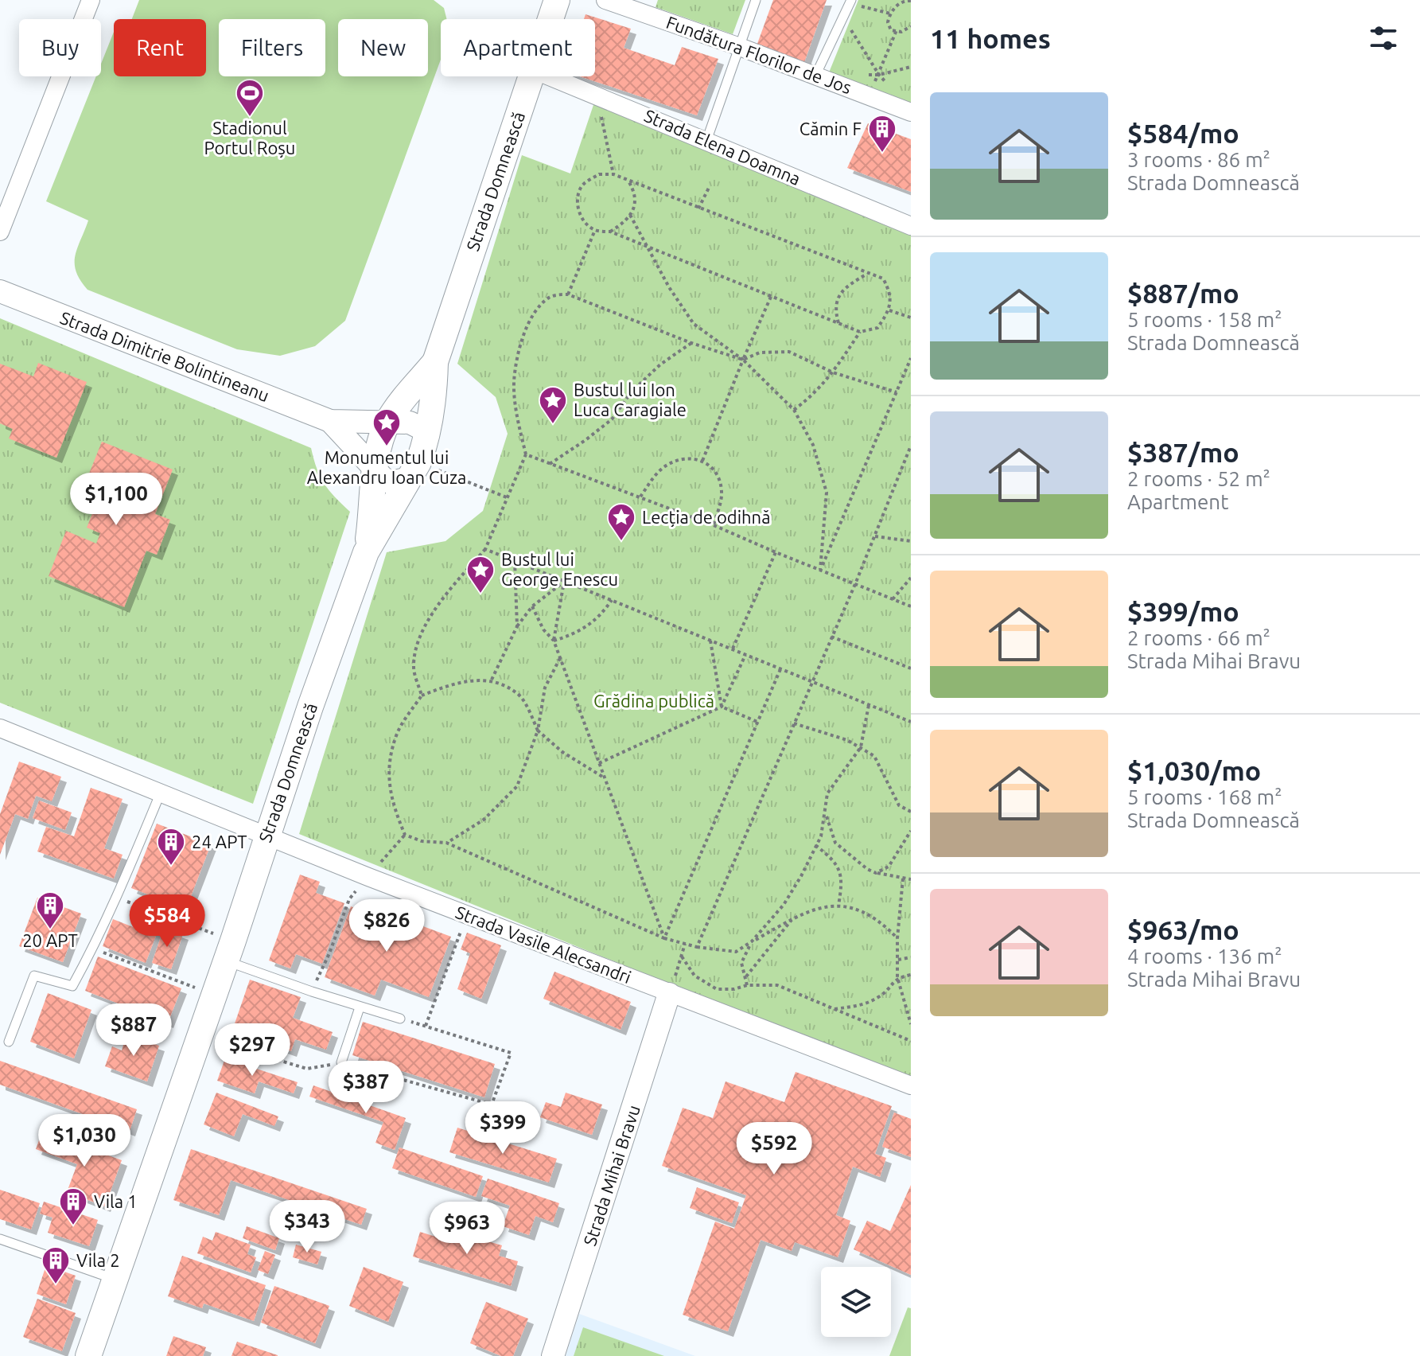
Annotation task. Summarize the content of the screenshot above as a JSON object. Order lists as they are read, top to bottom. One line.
{"streets":{"main road":["Strada Domnească"],"street":["Fundătura Florilor de Jos","Strada Elena Doamna","Strada Dimitrie Bolintineanu","Strada Vasile Alecsandri","Strada Mihai Bravu"]},"crossings":[["Strada Domnească","Strada Dimitrie Bolintineanu"],["Strada Domnească","Strada Vasile Alecsandri"],["Strada Vasile Alecsandri","Strada Mihai Bravu"]],"parks":["Grădina publică"],"places":{"sports":["Stadionul Portul Roșu"],"building":["Cămin F","24 APT","20 APT","Vila 1","Vila 2"],"place":["Bustul lui Ion Luca Caragiale","Monumentul lui Alexandru Ioan Cuza","Lecția de odihnă","Bustul lui George Enescu"]},"page":{"heading":"11 homes","chip":["Buy","Rent","Filters","New","Apartment"],"list":[{"name":"$584/mo","note":"3 rooms · 86 m² · Strada Domnească"},{"name":"$887/mo","note":"5 rooms · 158 m² · Strada Domnească"},{"name":"$387/mo","note":"2 rooms · 52 m² · Apartment"},{"name":"$399/mo","note":"2 rooms · 66 m² · Strada Mihai Bravu"},{"name":"$1,030/mo","note":"5 rooms · 168 m² · Strada Domnească"},{"name":"$963/mo","note":"4 rooms · 136 m² · Strada Mihai Bravu"}],"price":["$1,100","$584","$826","$887","$297","$387","$399","$1,030","$592","$343","$963"]}}
